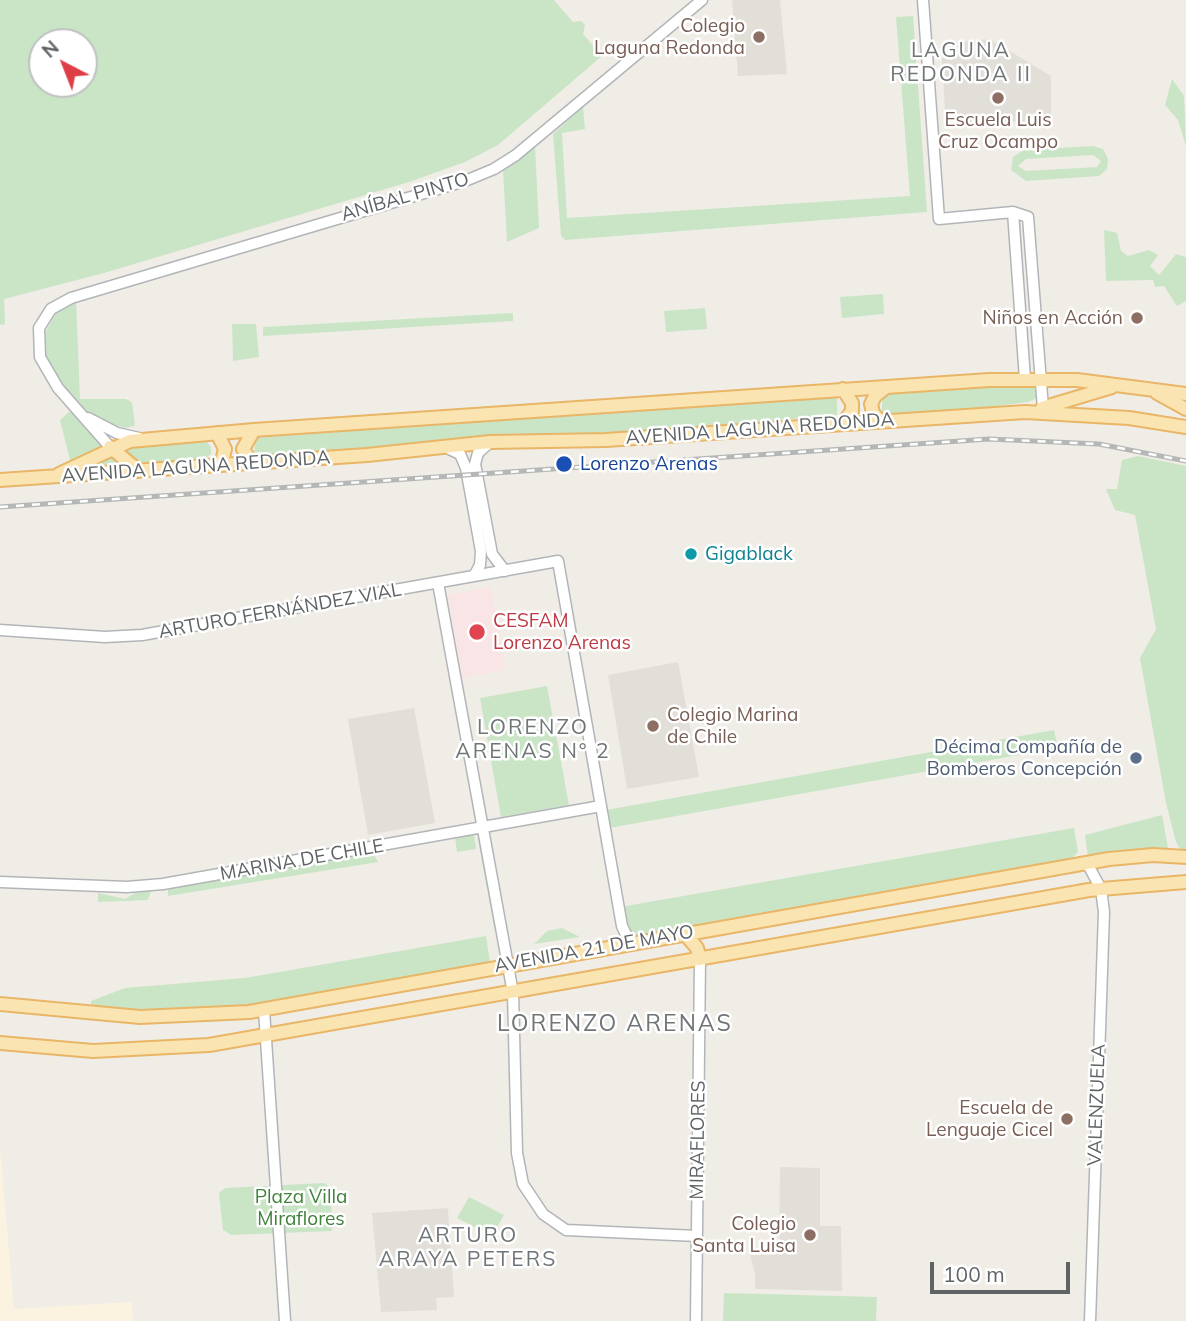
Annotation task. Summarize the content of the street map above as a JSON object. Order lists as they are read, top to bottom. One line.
{"streets":{"main road":["AVENIDA LAGUNA REDONDA","AVENIDA 21 DE MAYO"],"street":["ANÍBAL PINTO","ARTURO FERNÁNDEZ VIAL","MARINA DE CHILE","VALENZUELA","MIRAFLORES"]},"crossings":[["ARTURO FERNÁNDEZ VIAL","MARINA DE CHILE"],["AVENIDA 21 DE MAYO","VALENZUELA"],["AVENIDA 21 DE MAYO","MIRAFLORES"]],"districts":["LAGUNA REDONDA II","LORENZO ARENAS N° 2","LORENZO ARENAS","ARTURO ARAYA PETERS"],"parks":["Plaza Villa Miraflores"],"places":["Colegio Laguna Redonda","Escuela Luis Cruz Ocampo","Niños en Acción","Lorenzo Arenas","Gigablack","CESFAM Lorenzo Arenas","Colegio Marina de Chile","Décima Compañía de Bomberos Concepción","Escuela de Lenguaje Cicel","Colegio Santa Luisa"],"scale_bar":"100 m","north":"top left"}
